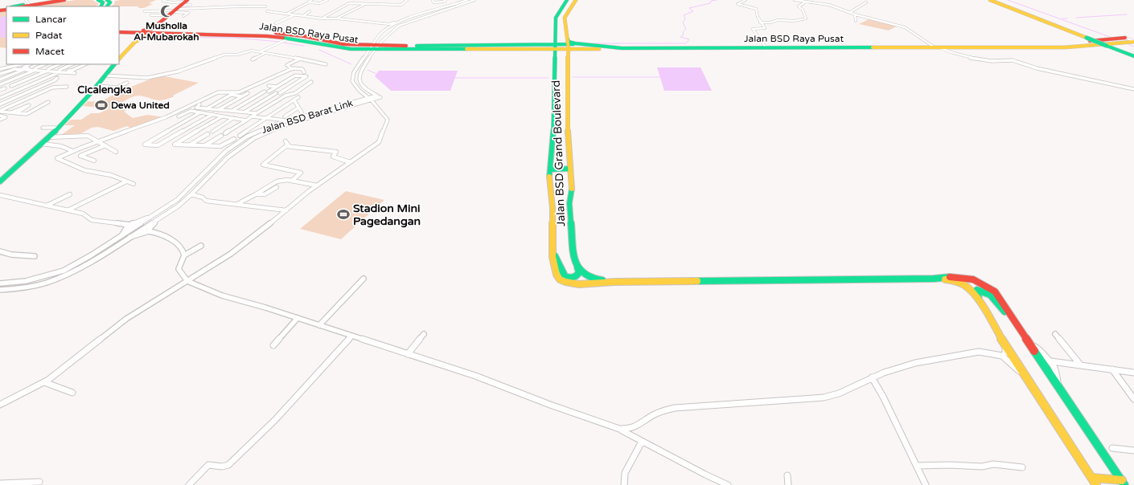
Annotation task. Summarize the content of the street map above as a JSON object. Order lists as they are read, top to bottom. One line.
{"streets":{"main road":["Jalan BSD Raya Pusat","Jalan BSD Grand Boulevard"],"street":["Jalan BSD Barat Link"]},"crossings":[["Jalan BSD Raya Pusat","Jalan BSD Grand Boulevard"]],"districts":["Cicalengka"],"places":{"mosque":["Musholla Al-Mubarokah"],"sports":["Dewa United","Stadion Mini Pagedangan"]},"legend":["Lancar","Padat","Macet"]}
